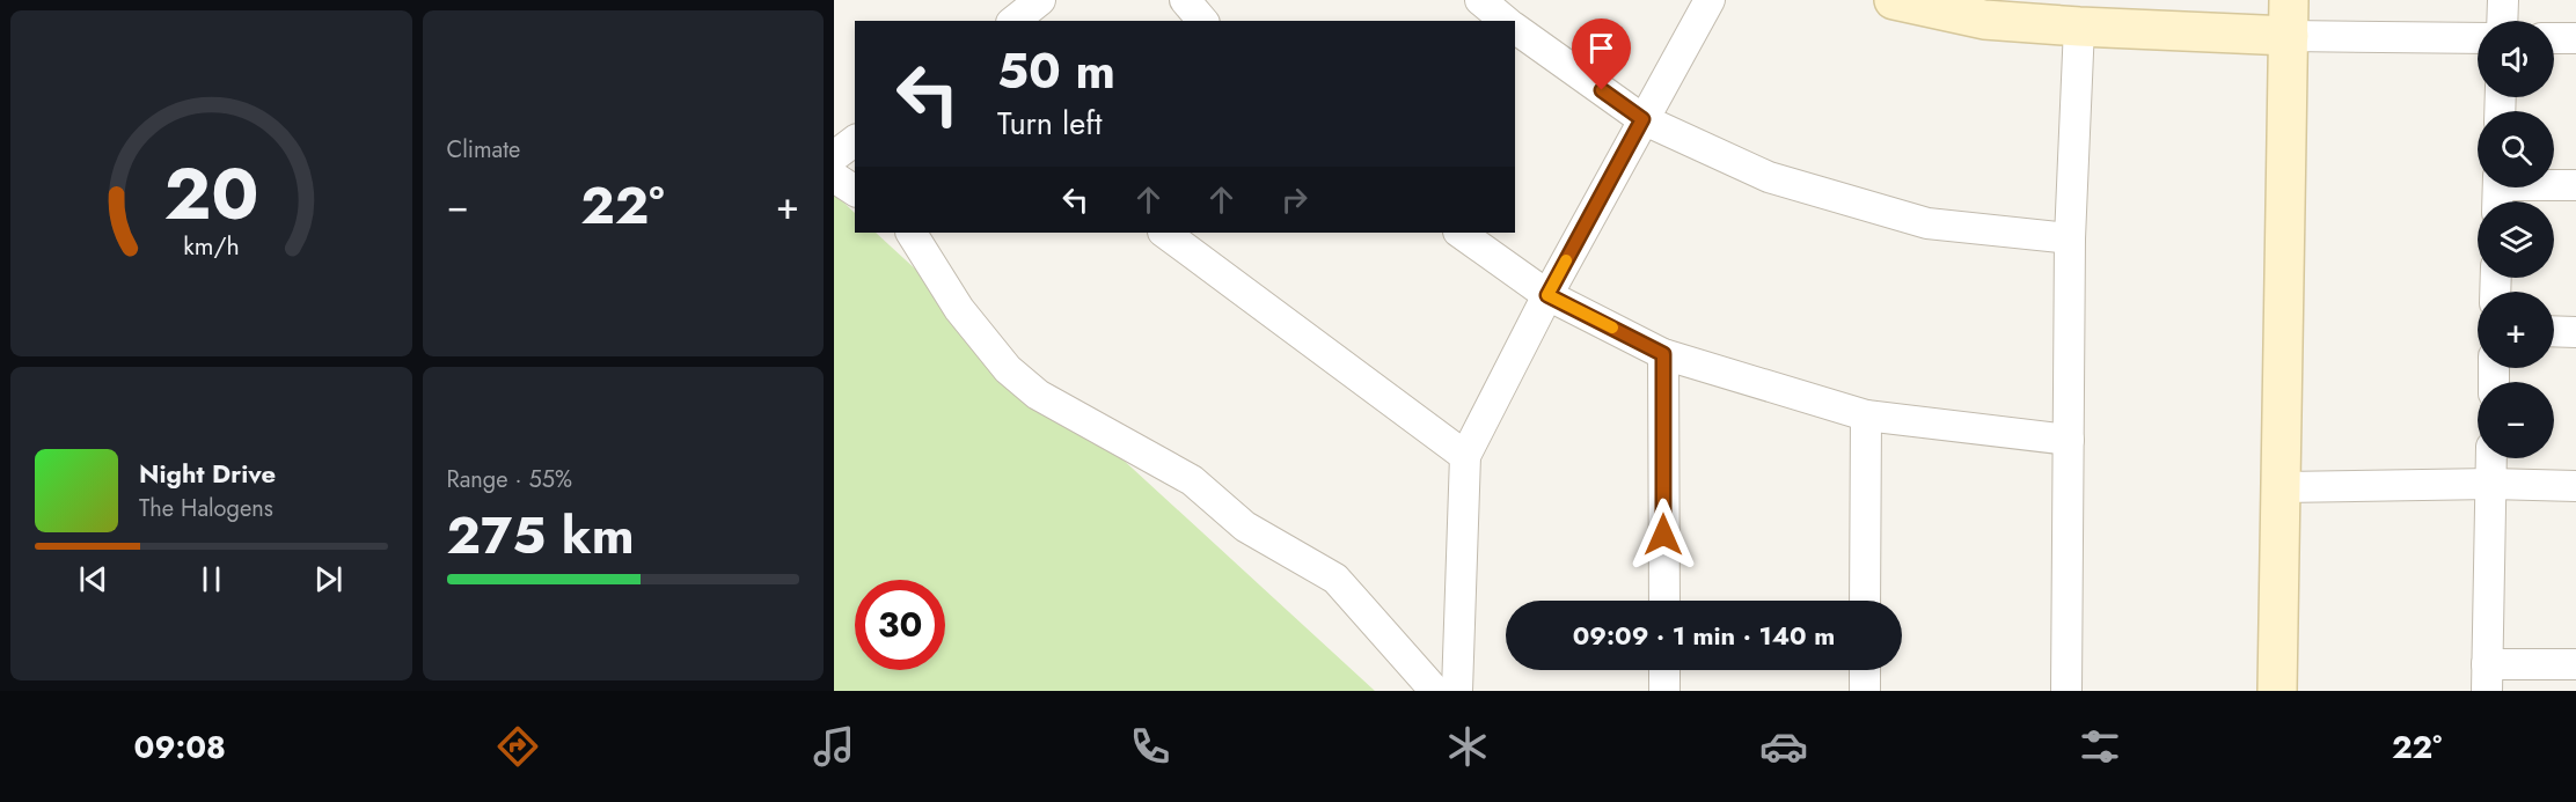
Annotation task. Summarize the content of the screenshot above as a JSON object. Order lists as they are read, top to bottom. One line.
{"page":{"tile":["Climate",["Range · 55%","275 km"]],"map_buttons":["+","−"],"turn":["50 m","Turn left"],"heat":["−","22°","+"],"song":["Night Drive","The Halogens"],"limit":"30","trip":"09:09 · 1 min · 140 m","tabs":["09:08","22°"],"gauge":["20","km/h"]}}
